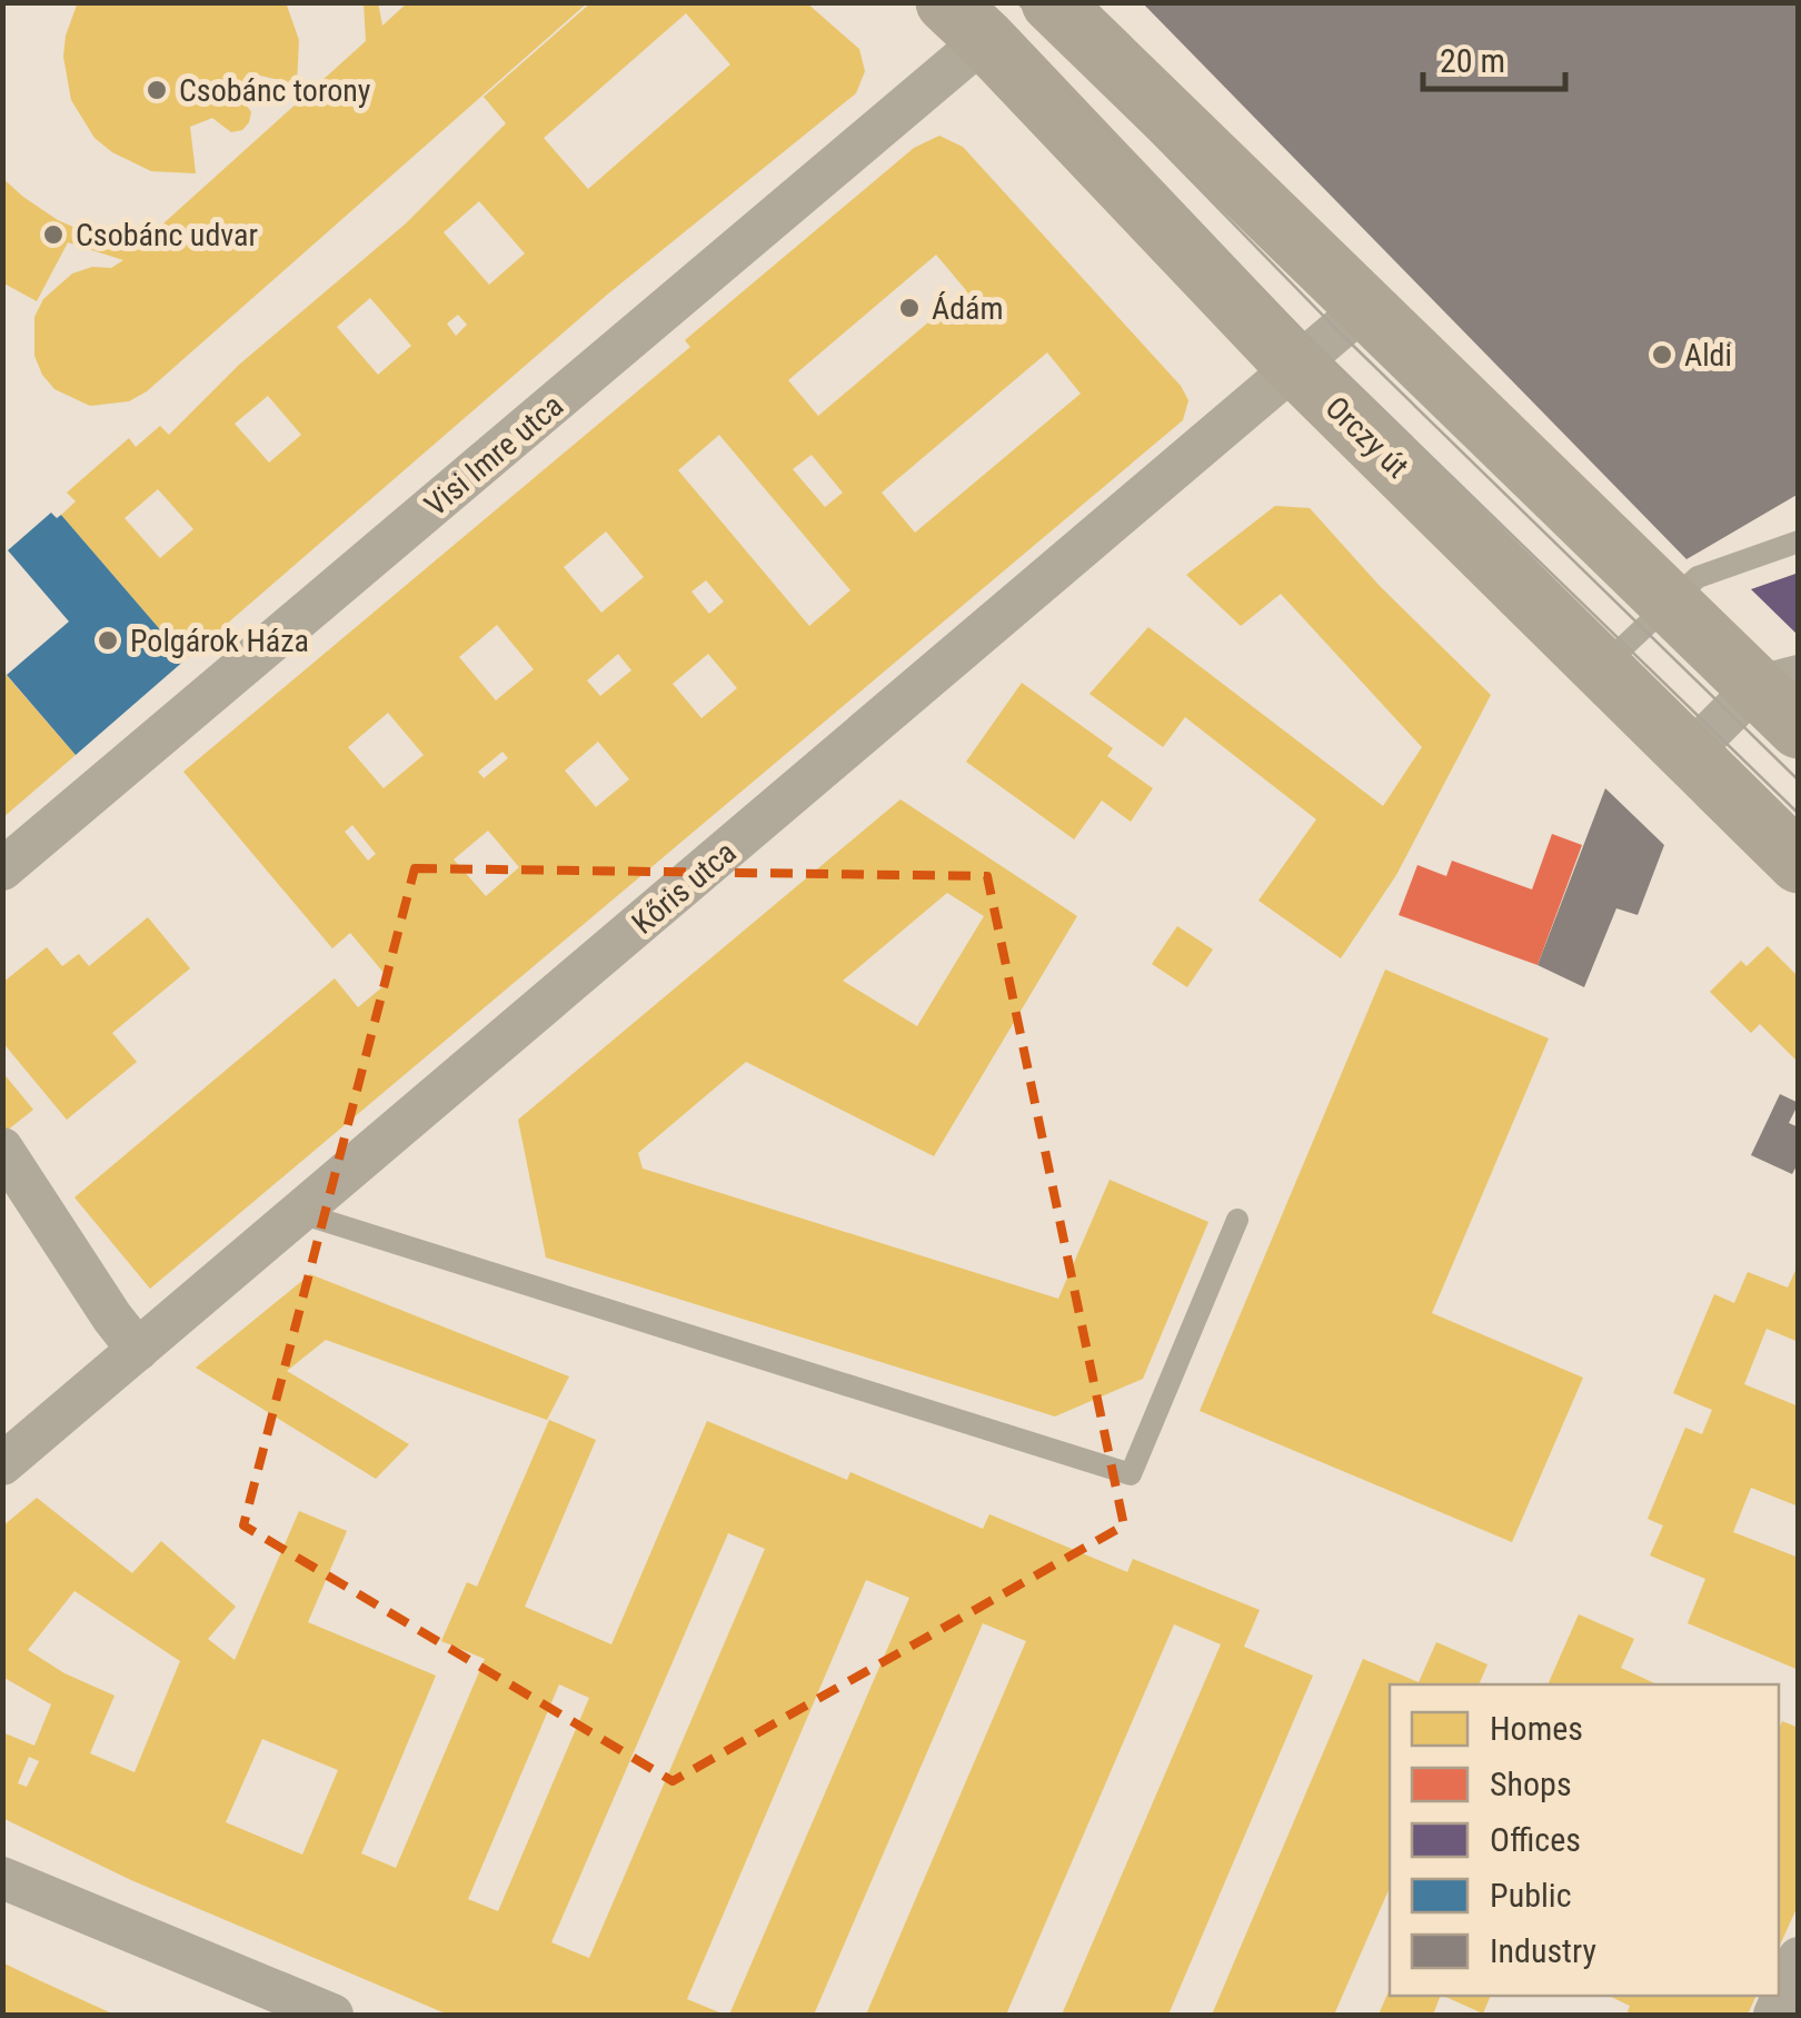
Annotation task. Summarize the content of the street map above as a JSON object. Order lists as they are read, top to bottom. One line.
{"streets":{"street":["Orczy út","Visi Imre utca","Kőris utca"]},"crossings":[["Orczy út","Visi Imre utca"],["Orczy út","Kőris utca"]],"places":["Csobánc torony","Csobánc udvar","Ádám","Aldi","Polgárok Háza"],"legend":["Homes","Shops","Offices","Public","Industry"],"scale_bar":"20 m"}
